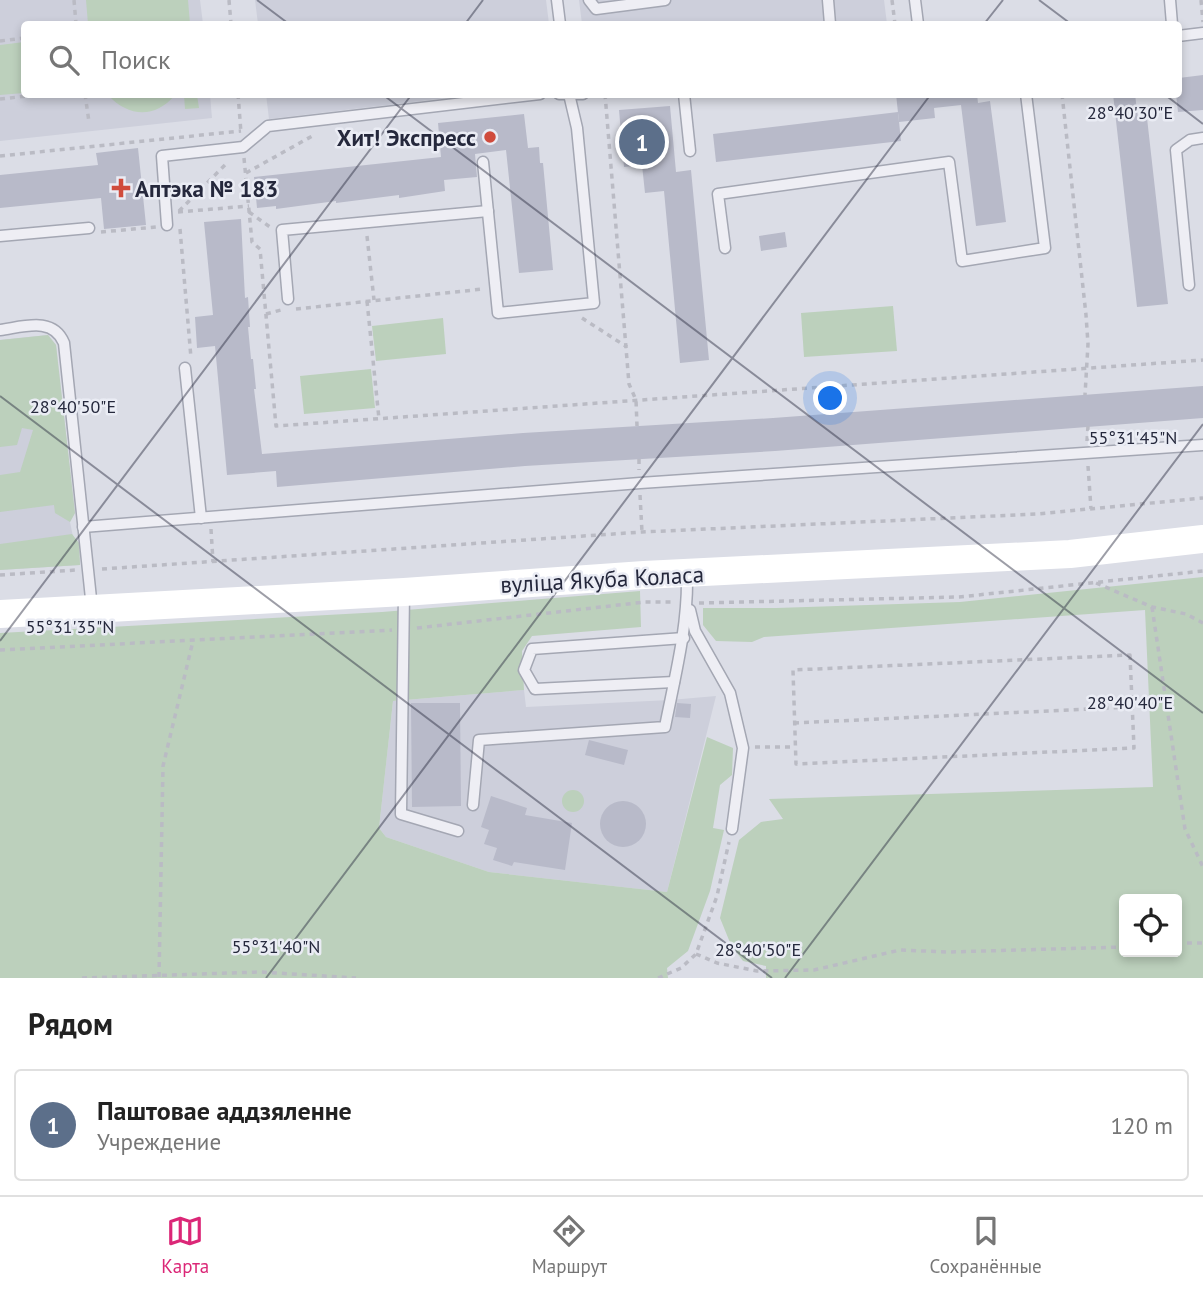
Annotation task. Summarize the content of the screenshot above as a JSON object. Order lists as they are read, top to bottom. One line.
{"streets":{"street":["вуліца Якуба Коласа"]},"places":{"other":["Хит! Экспресс"],"health":["Аптэка № 183"]},"page":{"search":"Поиск","pins":"1","heading":"Рядом","list":[{"mark":"1","name":"Паштовае аддзяленне","note":"Учреждение","value":"120 m"}],"nav":["Карта","Маршрут","Сохранённые"]},"coordinates":["28°40'30\"E","28°40'50\"E","55°31'45\"N","55°31'35\"N","28°40'40\"E","55°31'40\"N"]}
